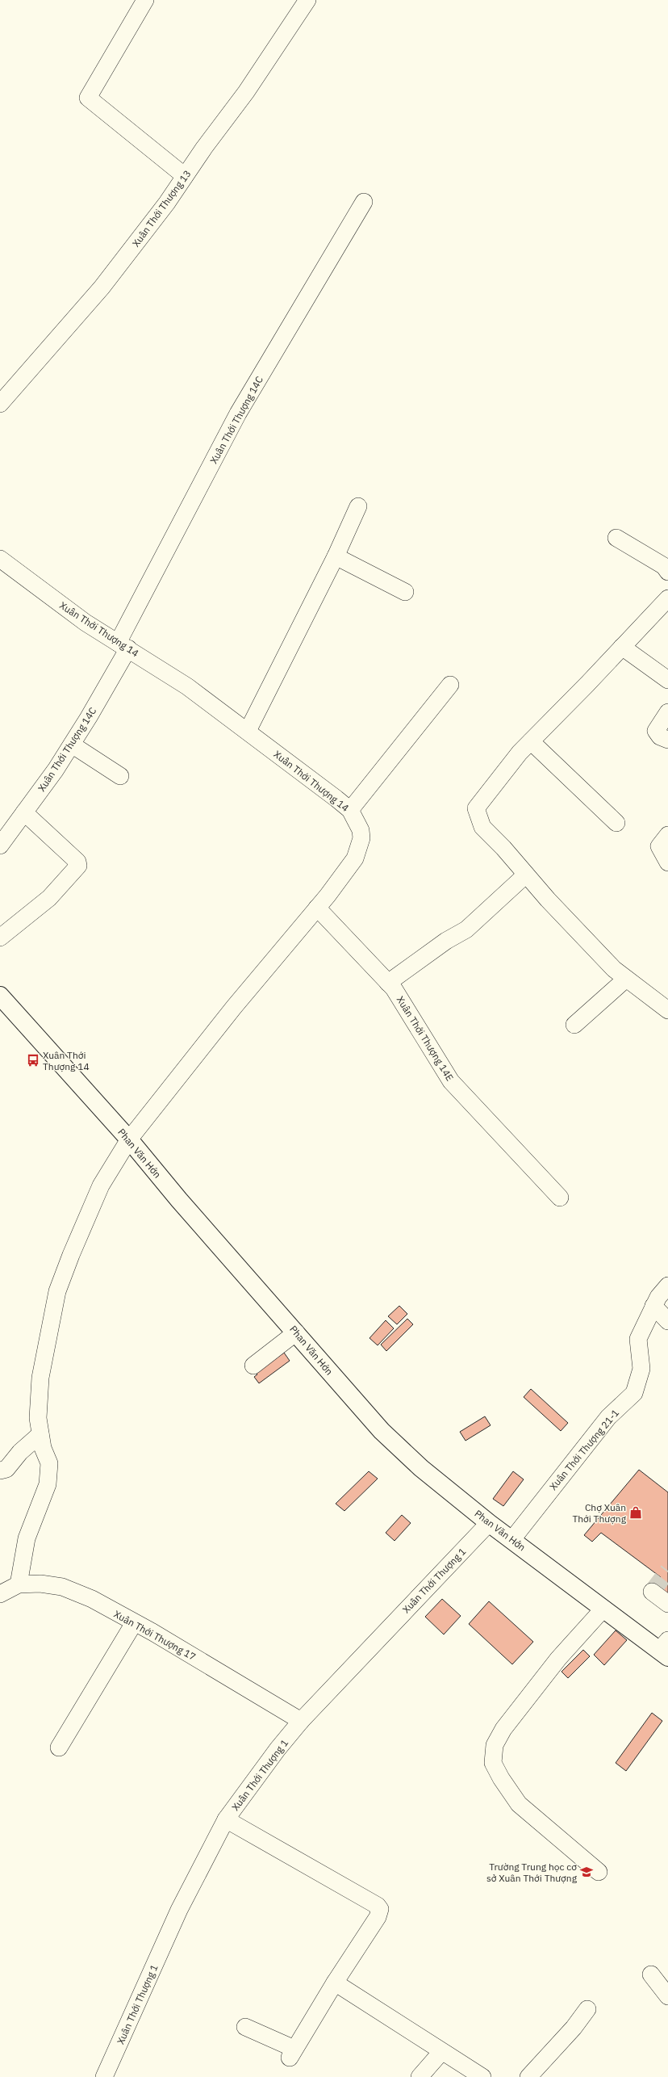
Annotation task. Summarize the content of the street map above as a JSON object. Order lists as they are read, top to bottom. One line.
{"streets":{"main road":["Phan Văn Hớn"],"street":["Xuân Thới Thượng 13","Xuân Thới Thượng 14C","Xuân Thới Thượng 14","Xuân Thới Thượng 14E","Xuân Thới Thượng 21-1","Xuân Thới Thượng 1","Xuân Thới Thượng 17"]},"crossings":[["Xuân Thới Thượng 14C","Xuân Thới Thượng 14"],["Xuân Thới Thượng 14","Xuân Thới Thượng 14E"],["Xuân Thới Thượng 14","Phan Văn Hớn"],["Xuân Thới Thượng 14","Xuân Thới Thượng 17"],["Phan Văn Hớn","Xuân Thới Thượng 21-1"],["Phan Văn Hớn","Xuân Thới Thượng 1"],["Xuân Thới Thượng 1","Xuân Thới Thượng 17"]],"places":{"bus stop":["Xuân Thới Thượng 14"],"shop":["Chợ Xuân Thới Thượng"],"school or university":["Trường Trung học cơ sở Xuân Thới Thượng"]}}
